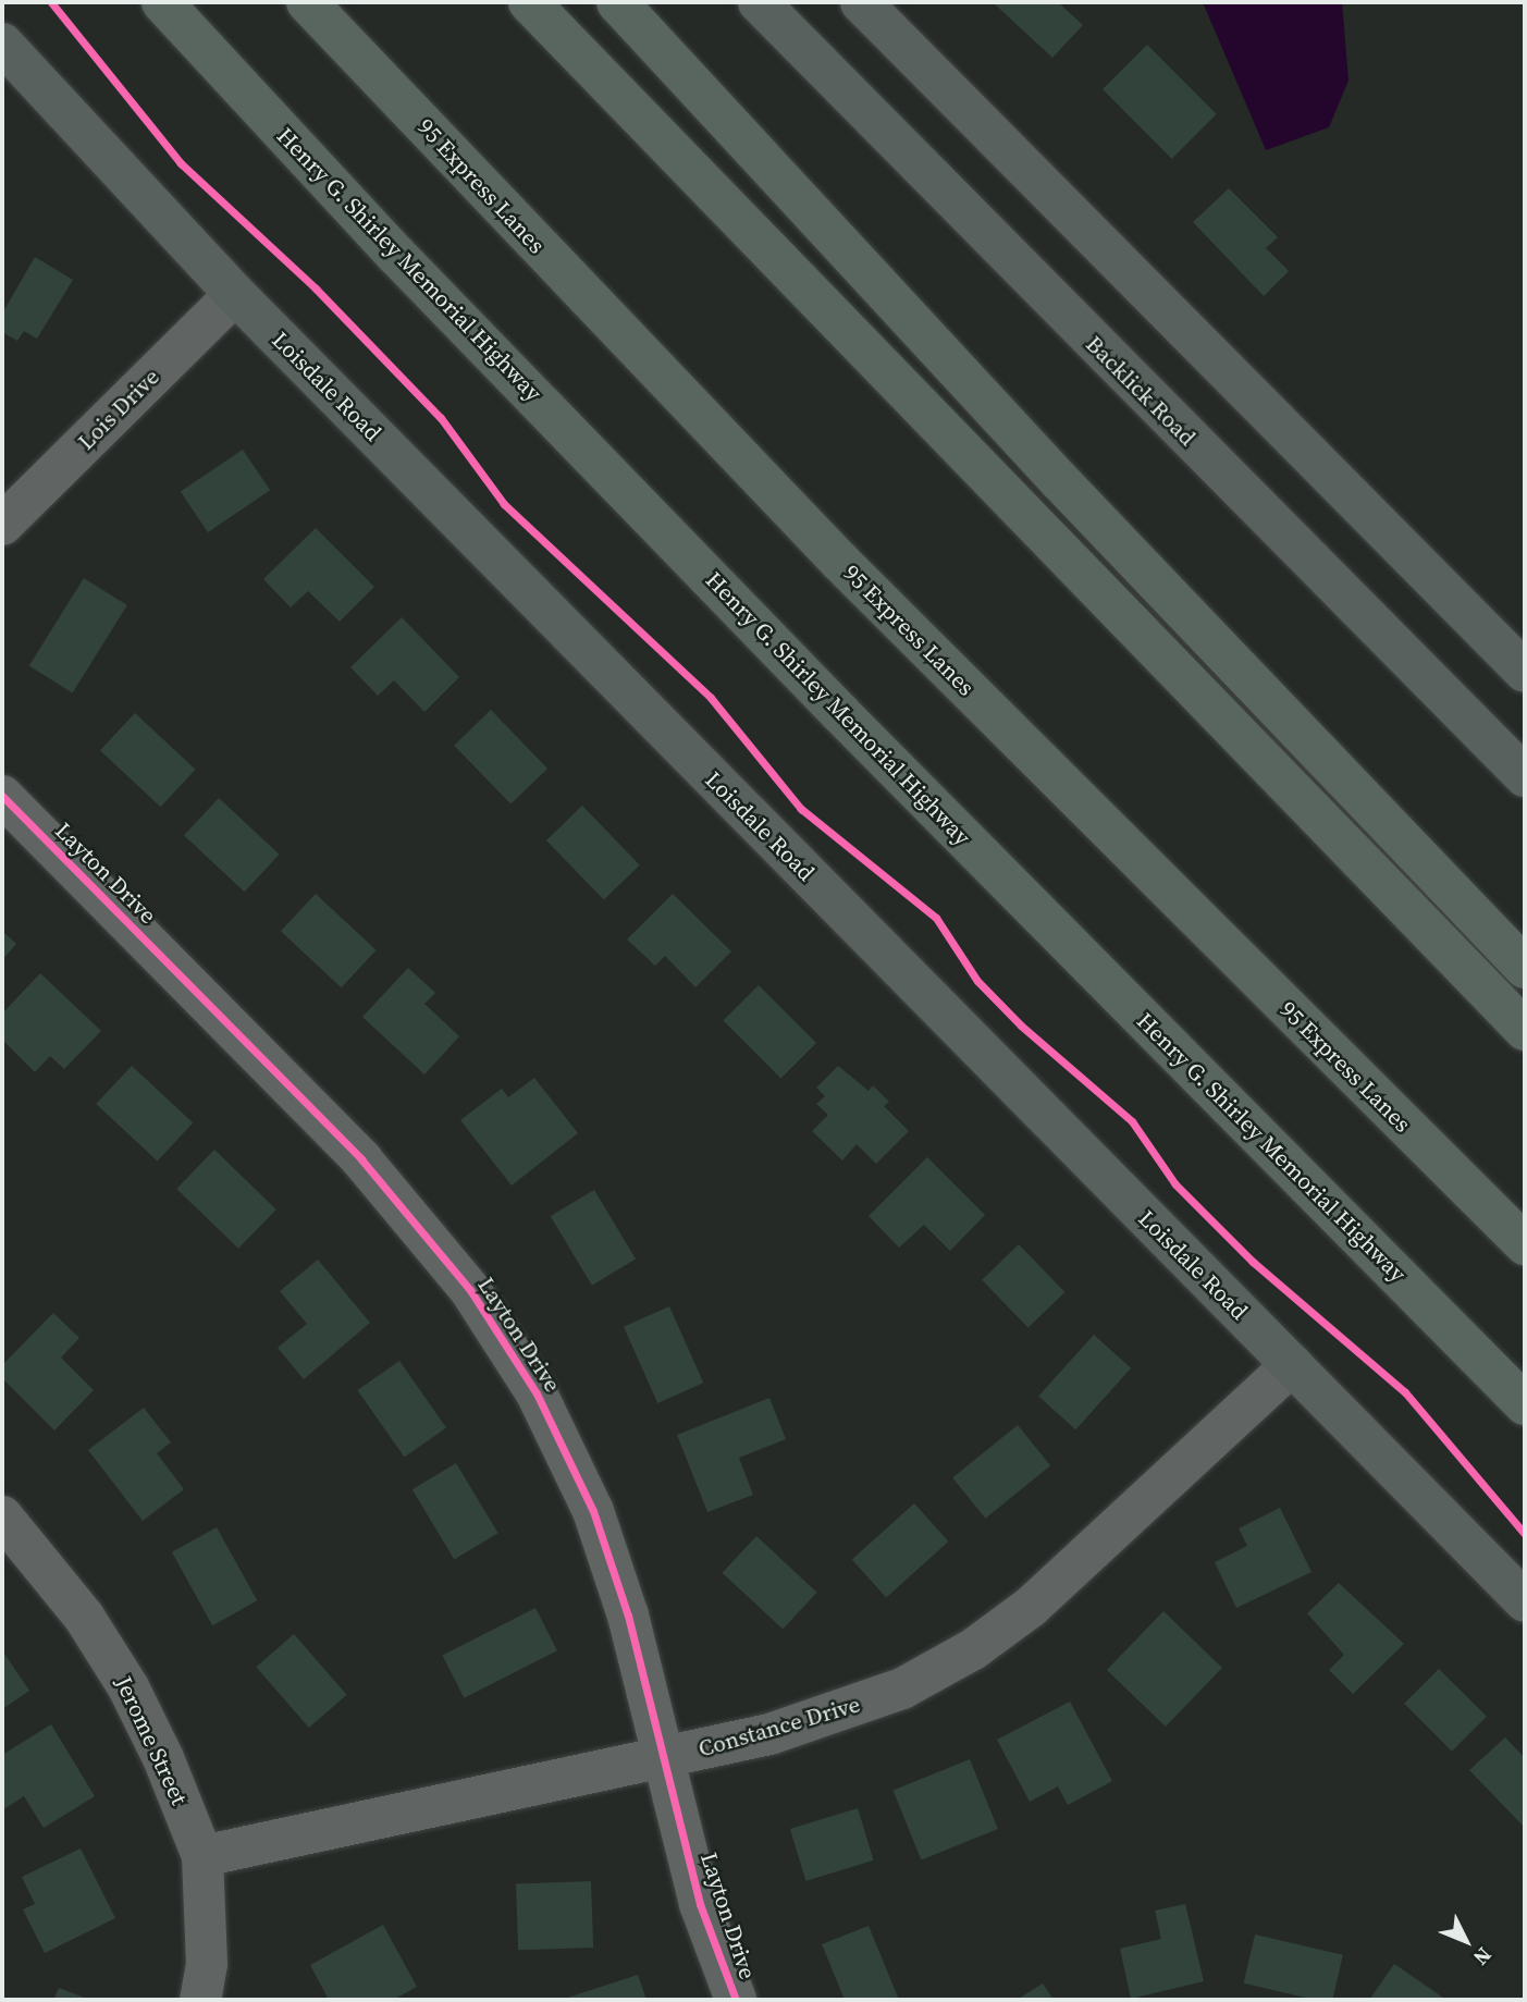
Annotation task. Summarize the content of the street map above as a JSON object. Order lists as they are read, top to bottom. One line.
{"streets":{"highway":["95 Express Lanes","Henry G. Shirley Memorial Highway"],"main road":["Loisdale Road","Backlick Road"],"street":["Lois Drive","Layton Drive","Constance Drive","Jerome Street"]},"crossings":[["Loisdale Road","Lois Drive"],["Loisdale Road","Constance Drive"],["Layton Drive","Constance Drive"],["Constance Drive","Jerome Street"]],"north":"bottom right"}
